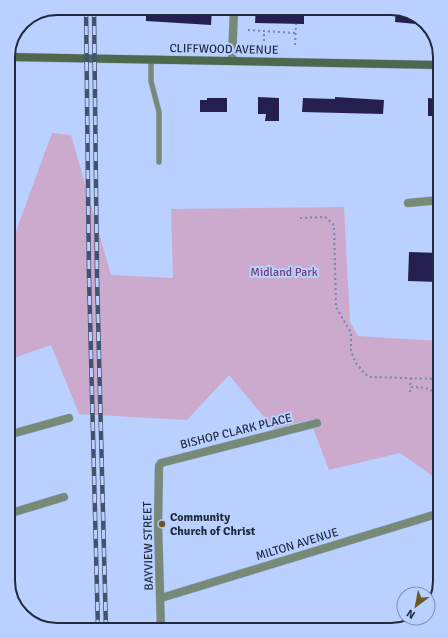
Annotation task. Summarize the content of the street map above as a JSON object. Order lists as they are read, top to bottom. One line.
{"streets":{"main road":["CLIFFWOOD AVENUE"],"street":["BISHOP CLARK PLACE","MILTON AVENUE","BAYVIEW STREET"]},"crossings":[["BISHOP CLARK PLACE","BAYVIEW STREET"],["MILTON AVENUE","BAYVIEW STREET"]],"parks":["Midland Park"],"places":["Community Church of Christ"],"north":"bottom left"}
